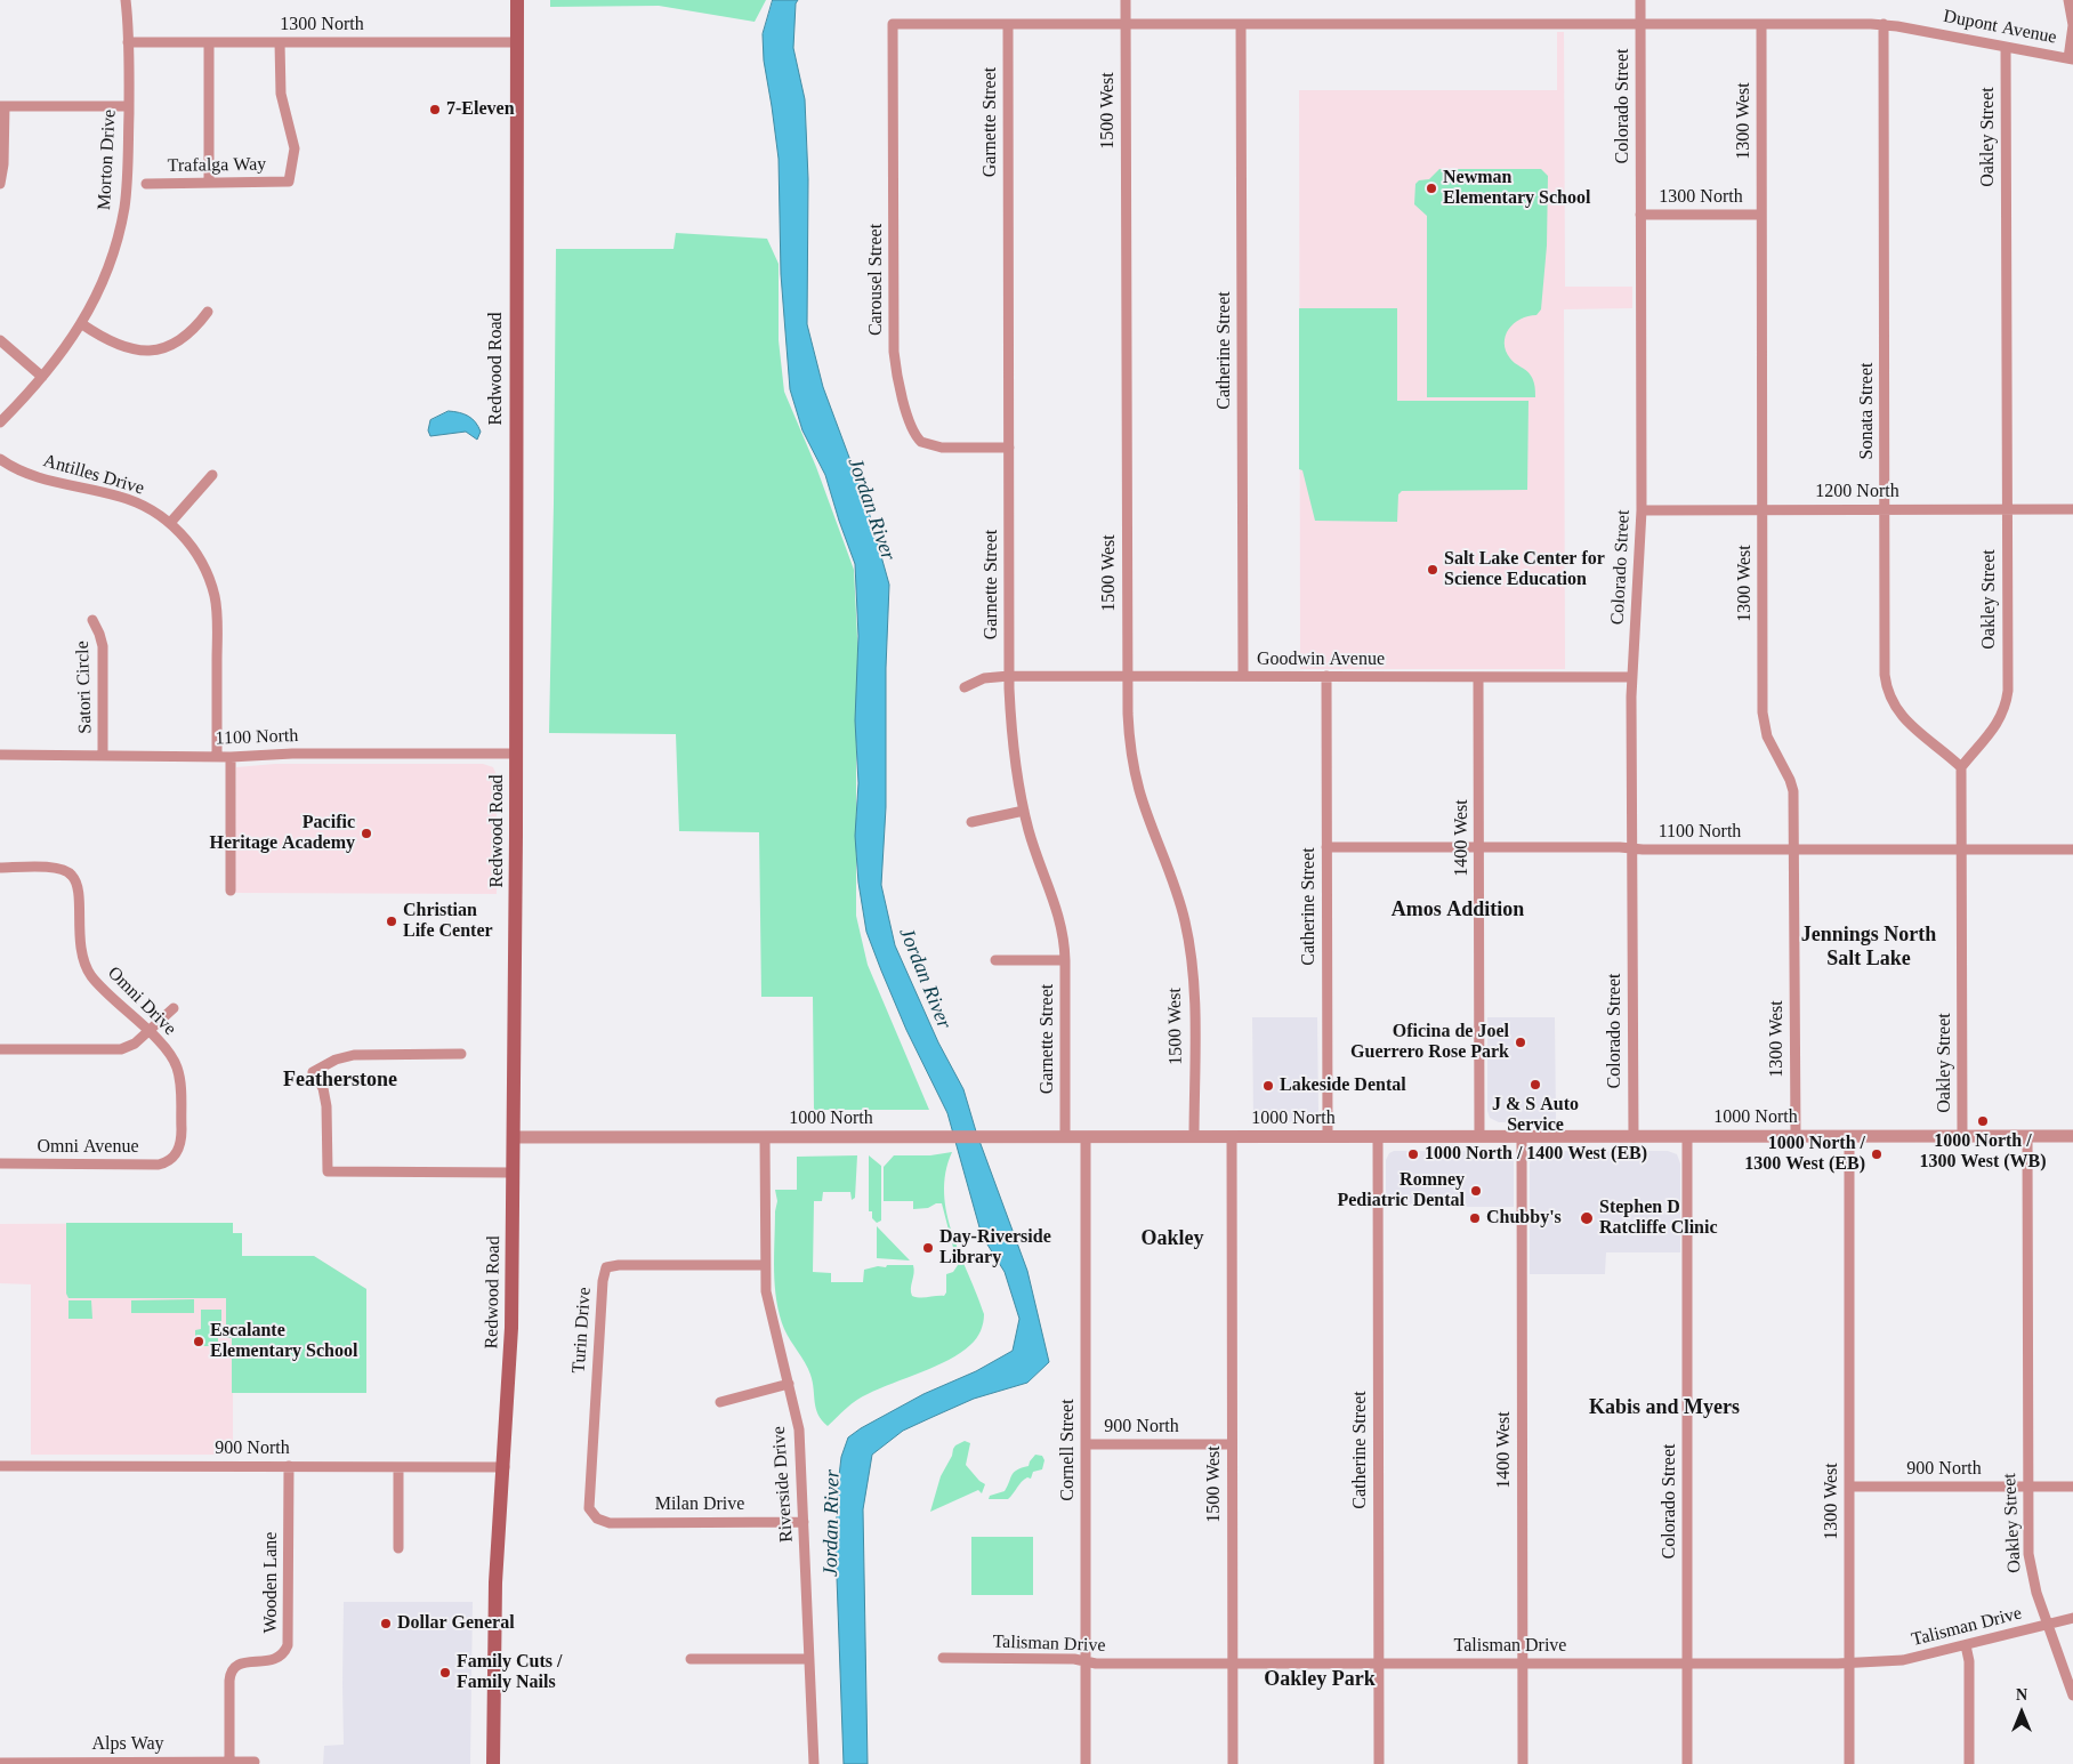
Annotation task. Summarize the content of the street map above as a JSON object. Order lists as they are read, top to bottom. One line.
{"streets":{"main road":["Redwood Road"],"street":["1300 North","Dupont Avenue","Colorado Street","1500 West","1300 West","Garnette Street","Oakley Street","Morton Drive","Trafalga Way","Carousel Street","Catherine Street","Sonata Street","Antilles Drive","1200 North","Goodwin Avenue","Satori Circle","1100 North","1400 West","Omni Drive","1000 North","Omni Avenue","Turin Drive","900 North","Cornell Street","Riverside Drive","Milan Drive","Wooden Lane","Talisman Drive","Alps Way"]},"crossings":[["1300 North","Colorado Street"],["1300 North","1300 West"],["1300 North","Morton Drive"],["1300 North","Trafalga Way"],["1300 North","Redwood Road"],["Dupont Avenue","Colorado Street"],["Dupont Avenue","1500 West"],["Dupont Avenue","1300 West"],["Dupont Avenue","Garnette Street"],["Dupont Avenue","Oakley Street"],["Dupont Avenue","Carousel Street"],["Dupont Avenue","Catherine Street"],["Dupont Avenue","Sonata Street"],["Colorado Street","1200 North"],["Colorado Street","Goodwin Avenue"],["Colorado Street","1100 North"],["Colorado Street","1000 North"],["Colorado Street","Talisman Drive"],["1500 West","Goodwin Avenue"],["1500 West","1000 North"],["1500 West","900 North"],["1500 West","Talisman Drive"],["1300 West","1200 North"],["1300 West","1100 North"],["1300 West","1000 North"],["1300 West","900 North"],["1300 West","Talisman Drive"],["Garnette Street","Carousel Street"],["Garnette Street","Goodwin Avenue"],["Garnette Street","1000 North"],["Oakley Street","Sonata Street"],["Oakley Street","1200 North"],["Oakley Street","1100 North"],["Oakley Street","1000 North"],["Oakley Street","900 North"],["Oakley Street","Talisman Drive"],["Catherine Street","Goodwin Avenue"],["Catherine Street","1100 North"],["Catherine Street","1000 North"],["Catherine Street","Talisman Drive"],["Redwood Road","1100 North"],["Redwood Road","1000 North"],["Redwood Road","900 North"],["Sonata Street","1200 North"],["Antilles Drive","1100 North"],["Goodwin Avenue","1400 West"],["Satori Circle","1100 North"],["1100 North","1400 West"],["1400 West","1000 North"],["1400 West","Talisman Drive"],["Omni Drive","Omni Avenue"],["1000 North","Cornell Street"],["1000 North","Riverside Drive"],["Turin Drive","Riverside Drive"],["Turin Drive","Milan Drive"],["900 North","Cornell Street"],["900 North","Wooden Lane"],["Cornell Street","Talisman Drive"],["Riverside Drive","Milan Drive"],["Wooden Lane","Alps Way"]],"districts":["Amos Addition","Jennings North Salt Lake","Featherstone","Oakley","Kabis and Myers","Oakley Park"],"water":["Jordan River"],"places":["7-Eleven","Newman Elementary School","Salt Lake Center for Science Education","Pacific Heritage Academy","Christian Life Center","Oficina de Joel Guerrero Rose Park","J & S Auto Service","Lakeside Dental","1000 North / 1300 West (WB)","1000 North / 1400 West (EB)","1000 North / 1300 West (EB)","Romney Pediatric Dental","Chubby's","Stephen D Ratcliffe Clinic","Day-Riverside Library","Escalante Elementary School","Dollar General","Family Cuts / Family Nails"],"north":"top"}
